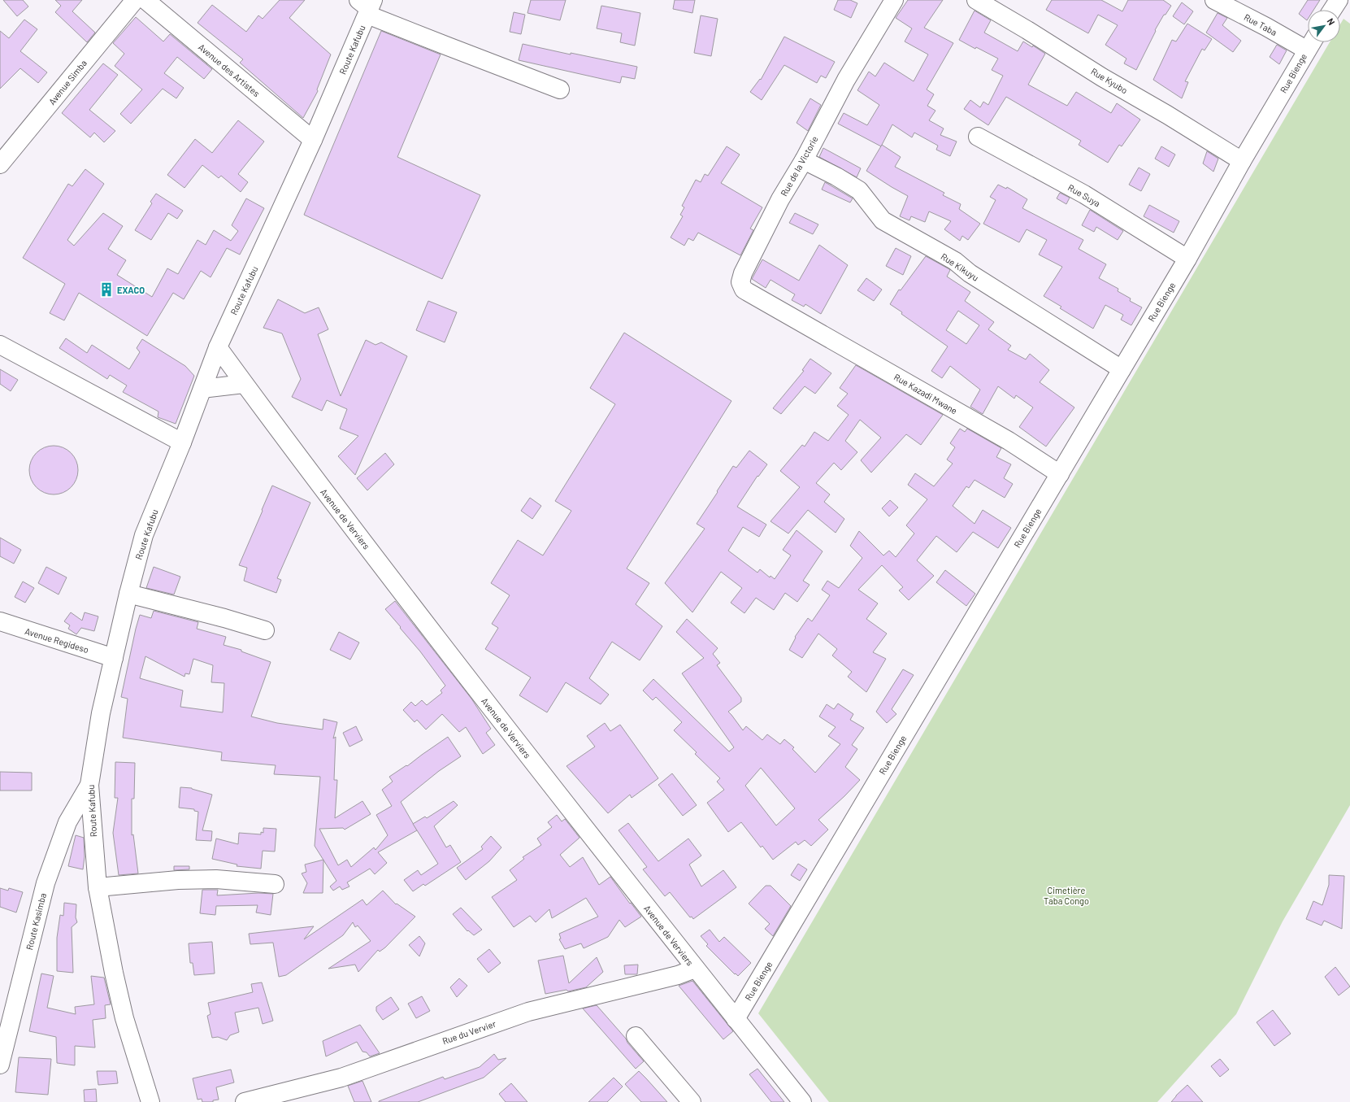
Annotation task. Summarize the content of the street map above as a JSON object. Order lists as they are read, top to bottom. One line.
{"streets":{"street":["Rue Taba","Route Kafubu","Avenue des Artistes","Rue Bienge","Rue Kyubo","Avenue Simba","Rue de la Victorie","Rue Suya","Rue Kikuyu","Rue Kazadi Mwane","Avenue de Verviers","Avenue Regideso","Route Kasimba","Rue du Vervier"]},"crossings":[["Rue Taba","Rue Bienge"],["Route Kafubu","Avenue des Artistes"],["Route Kafubu","Avenue de Verviers"],["Route Kafubu","Avenue Regideso"],["Route Kafubu","Route Kasimba"],["Rue Bienge","Rue Kyubo"],["Rue Bienge","Rue Suya"],["Rue Bienge","Rue Kikuyu"],["Rue Bienge","Rue Kazadi Mwane"],["Rue Bienge","Avenue de Verviers"],["Rue de la Victorie","Rue Kikuyu"],["Rue de la Victorie","Rue Kazadi Mwane"],["Avenue de Verviers","Rue du Vervier"]],"parks":["Cimetière Taba Congo"],"places":{"building":["EXACO"]},"north":"top right"}
